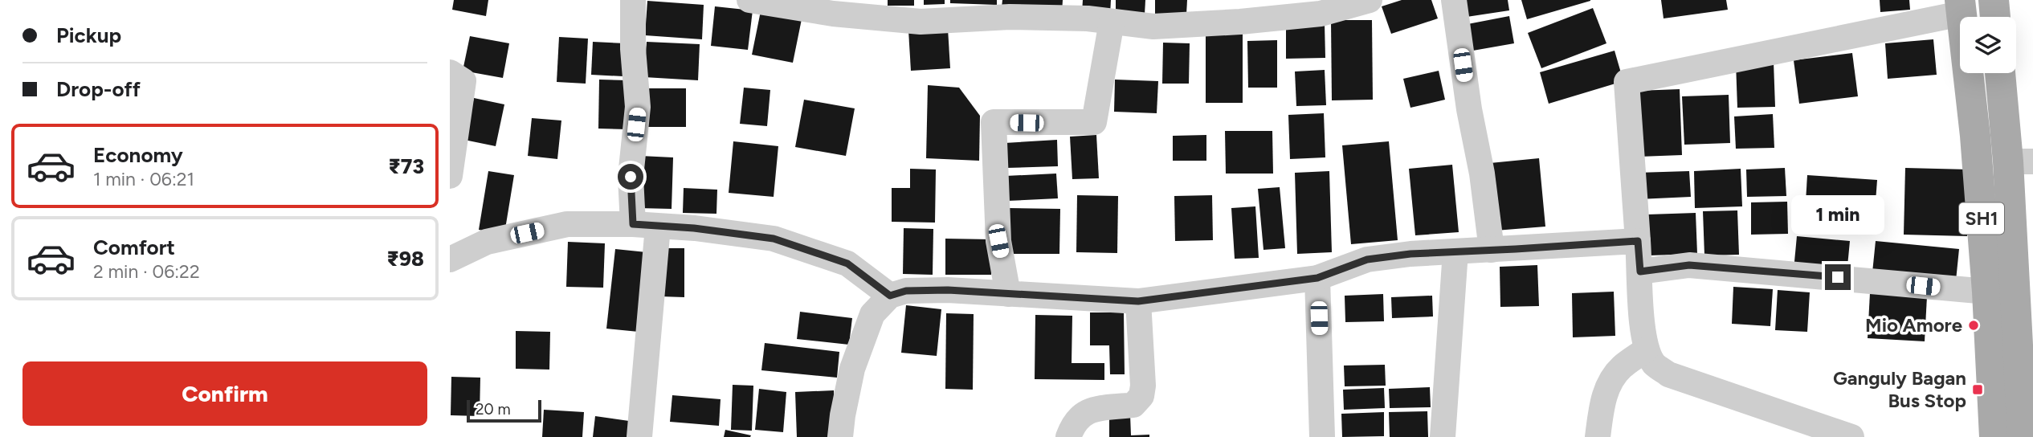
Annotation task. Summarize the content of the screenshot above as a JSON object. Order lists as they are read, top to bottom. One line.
{"streets":{"main road":["SH1"]},"places":{"other":["Mio Amore"],"transit":["Ganguly Bagan Bus Stop"]},"scale_bar":"20 m","page":{"banner":["Pickup","Drop-off"],"list":[{"name":"Economy","note":"1 min · 06:21","value":"₹73"},{"name":"Comfort","note":"2 min · 06:22","value":"₹98"}],"bubble":"1 min","buttons":"Confirm","scale":"20 m"}}
